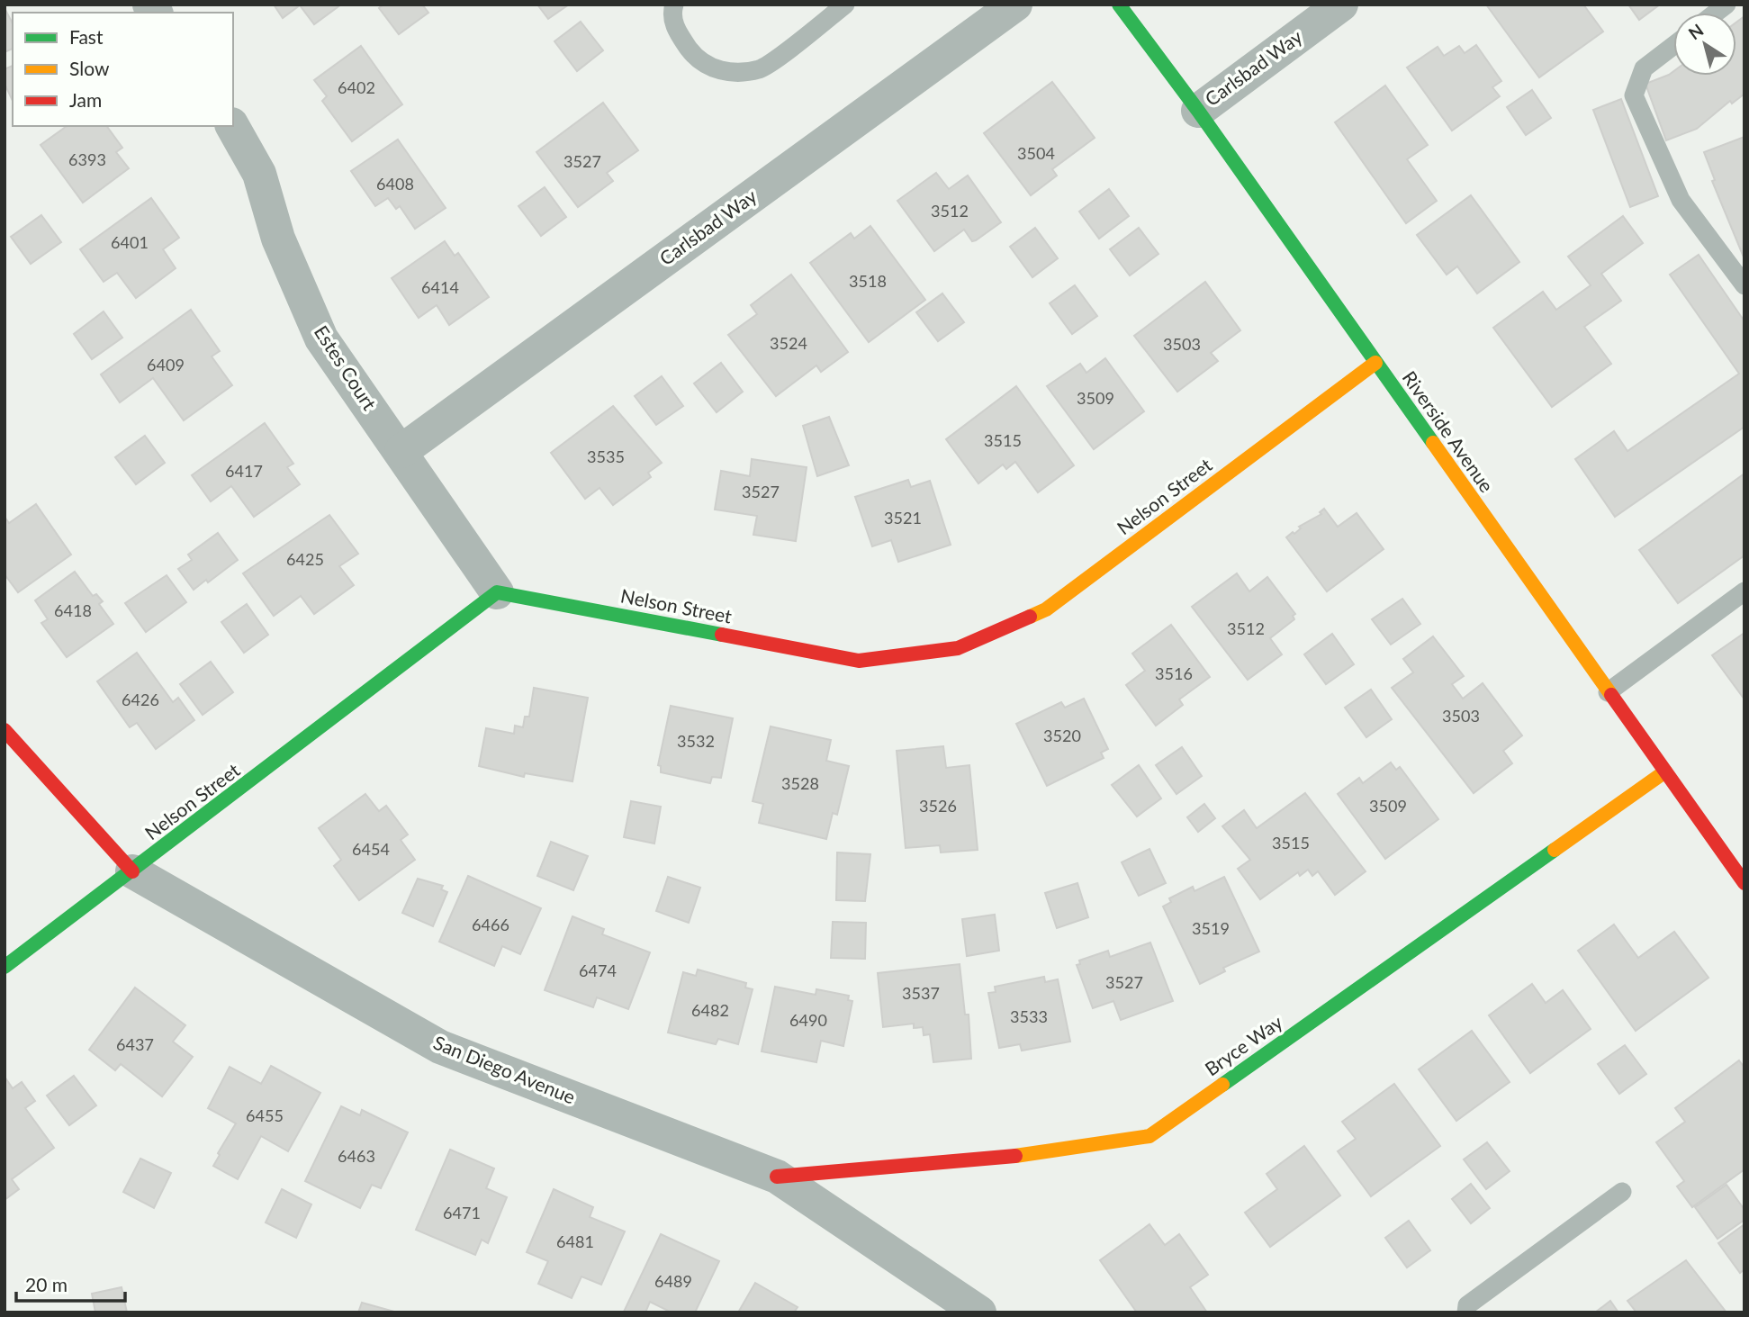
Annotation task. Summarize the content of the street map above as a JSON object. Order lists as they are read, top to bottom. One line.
{"streets":{"street":["Carlsbad Way","Estes Court","Riverside Avenue","Nelson Street","Bryce Way","San Diego Avenue"]},"crossings":[["Carlsbad Way","Estes Court"],["Carlsbad Way","Riverside Avenue"],["Estes Court","Nelson Street"],["Riverside Avenue","Nelson Street"],["Riverside Avenue","Bryce Way"],["Nelson Street","San Diego Avenue"],["Bryce Way","San Diego Avenue"]],"house_numbers":["6402","3504","6393","3527","6408","3512","6401","3518","6414","3524","3503","6409","3509","3515","3535","6417","3527","3521","6425","6418","3512","3516","6426","3503","3520","3532","3528","3526","3509","3515","6454","6466","3519","6474","3527","3537","6482","3533","6490","6437","6455","6463","6471","6481","6489"],"legend":["Fast","Slow","Jam"],"scale_bar":"20 m","north":"top left"}
